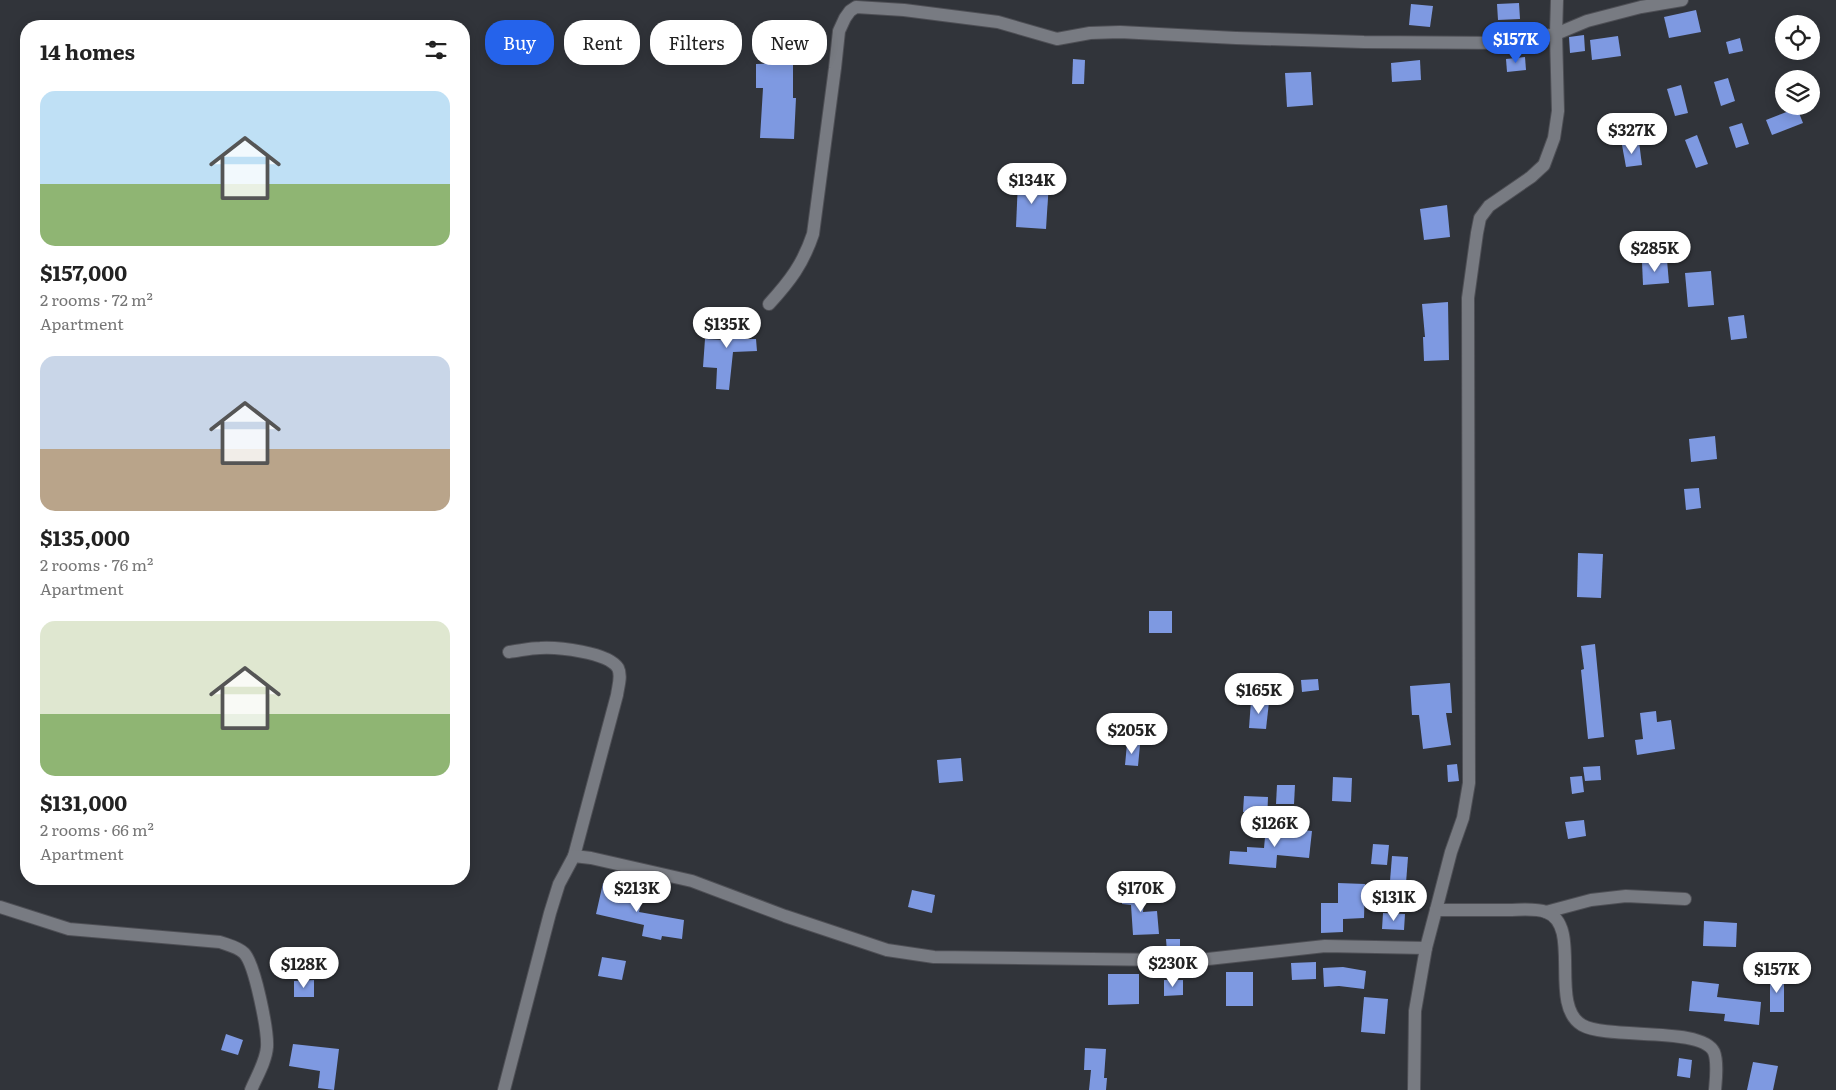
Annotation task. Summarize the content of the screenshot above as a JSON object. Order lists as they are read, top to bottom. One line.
{"page":{"chip":["Buy","Rent","Filters","New"],"heading":"14 homes","price":["$157K","$327K","$134K","$285K","$135K","$165K","$205K","$126K","$213K","$170K","$131K","$230K","$128K","$157K"],"list":[{"name":"$157,000","note":"2 rooms · 72 m² · Apartment"},{"name":"$135,000","note":"2 rooms · 76 m² · Apartment"},{"name":"$131,000","note":"2 rooms · 66 m² · Apartment"}]}}
